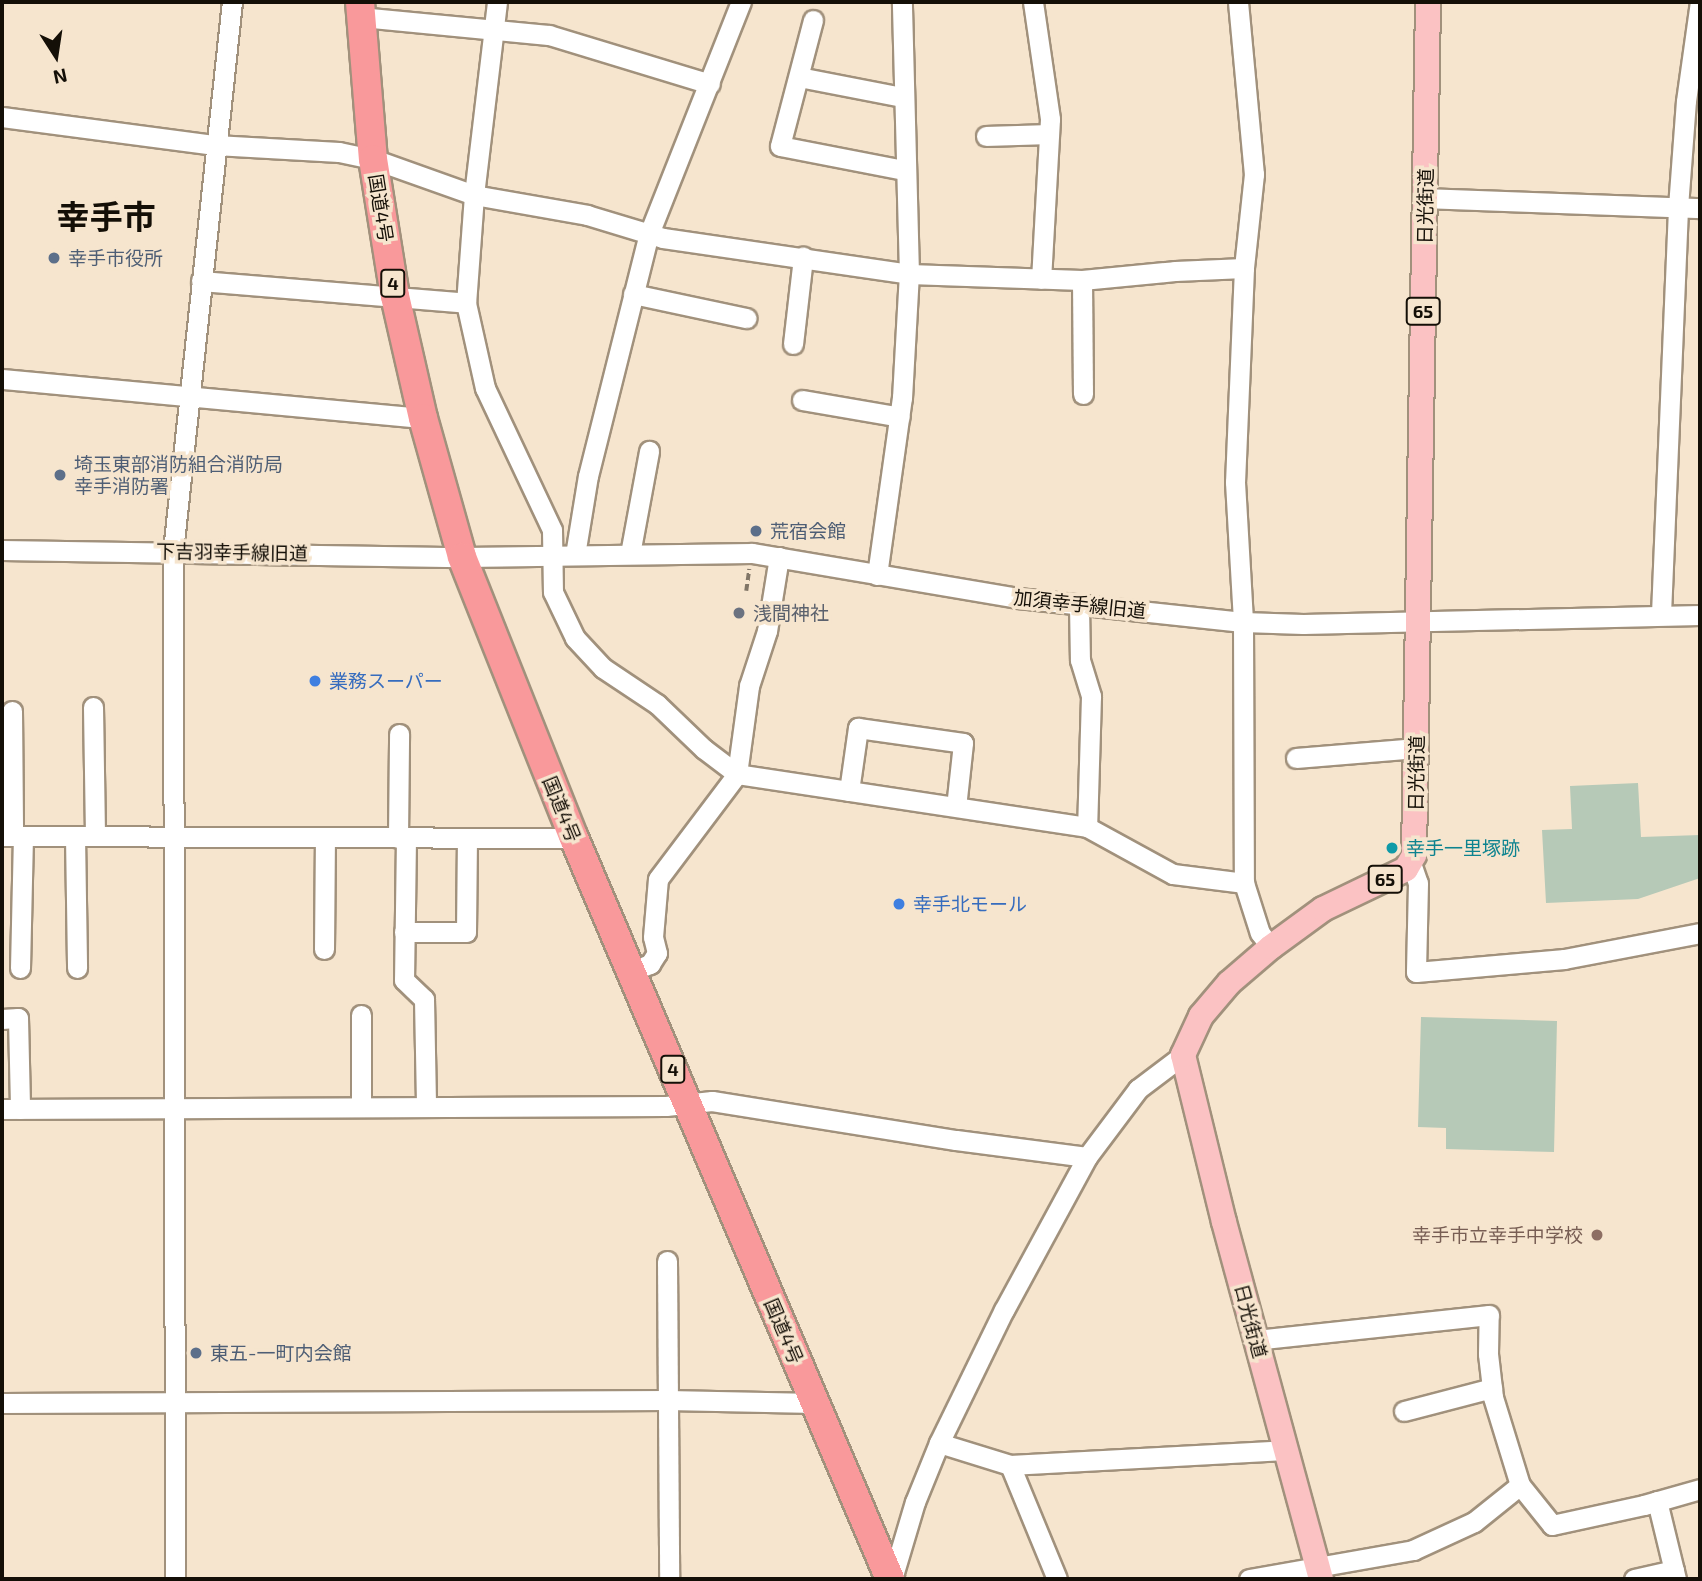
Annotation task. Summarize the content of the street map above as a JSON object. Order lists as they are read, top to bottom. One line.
{"streets":{"highway":["国道4号","4"],"main road":["日光街道","65"],"street":["下吉羽幸手線旧道","加須幸手線旧道"]},"crossings":[["日光街道","65"],["日光街道","加須幸手線旧道"],["国道4号","下吉羽幸手線旧道"],["国道4号","加須幸手線旧道"],["下吉羽幸手線旧道","加須幸手線旧道"]],"districts":["幸手市"],"places":["幸手市役所","埼玉東部消防組合消防局 幸手消防署","荒宿会館","浅間神社","業務スーパー","幸手一里塚跡","幸手北モール","幸手市立幸手中学校","東五-一町内会館"],"north":"bottom"}
